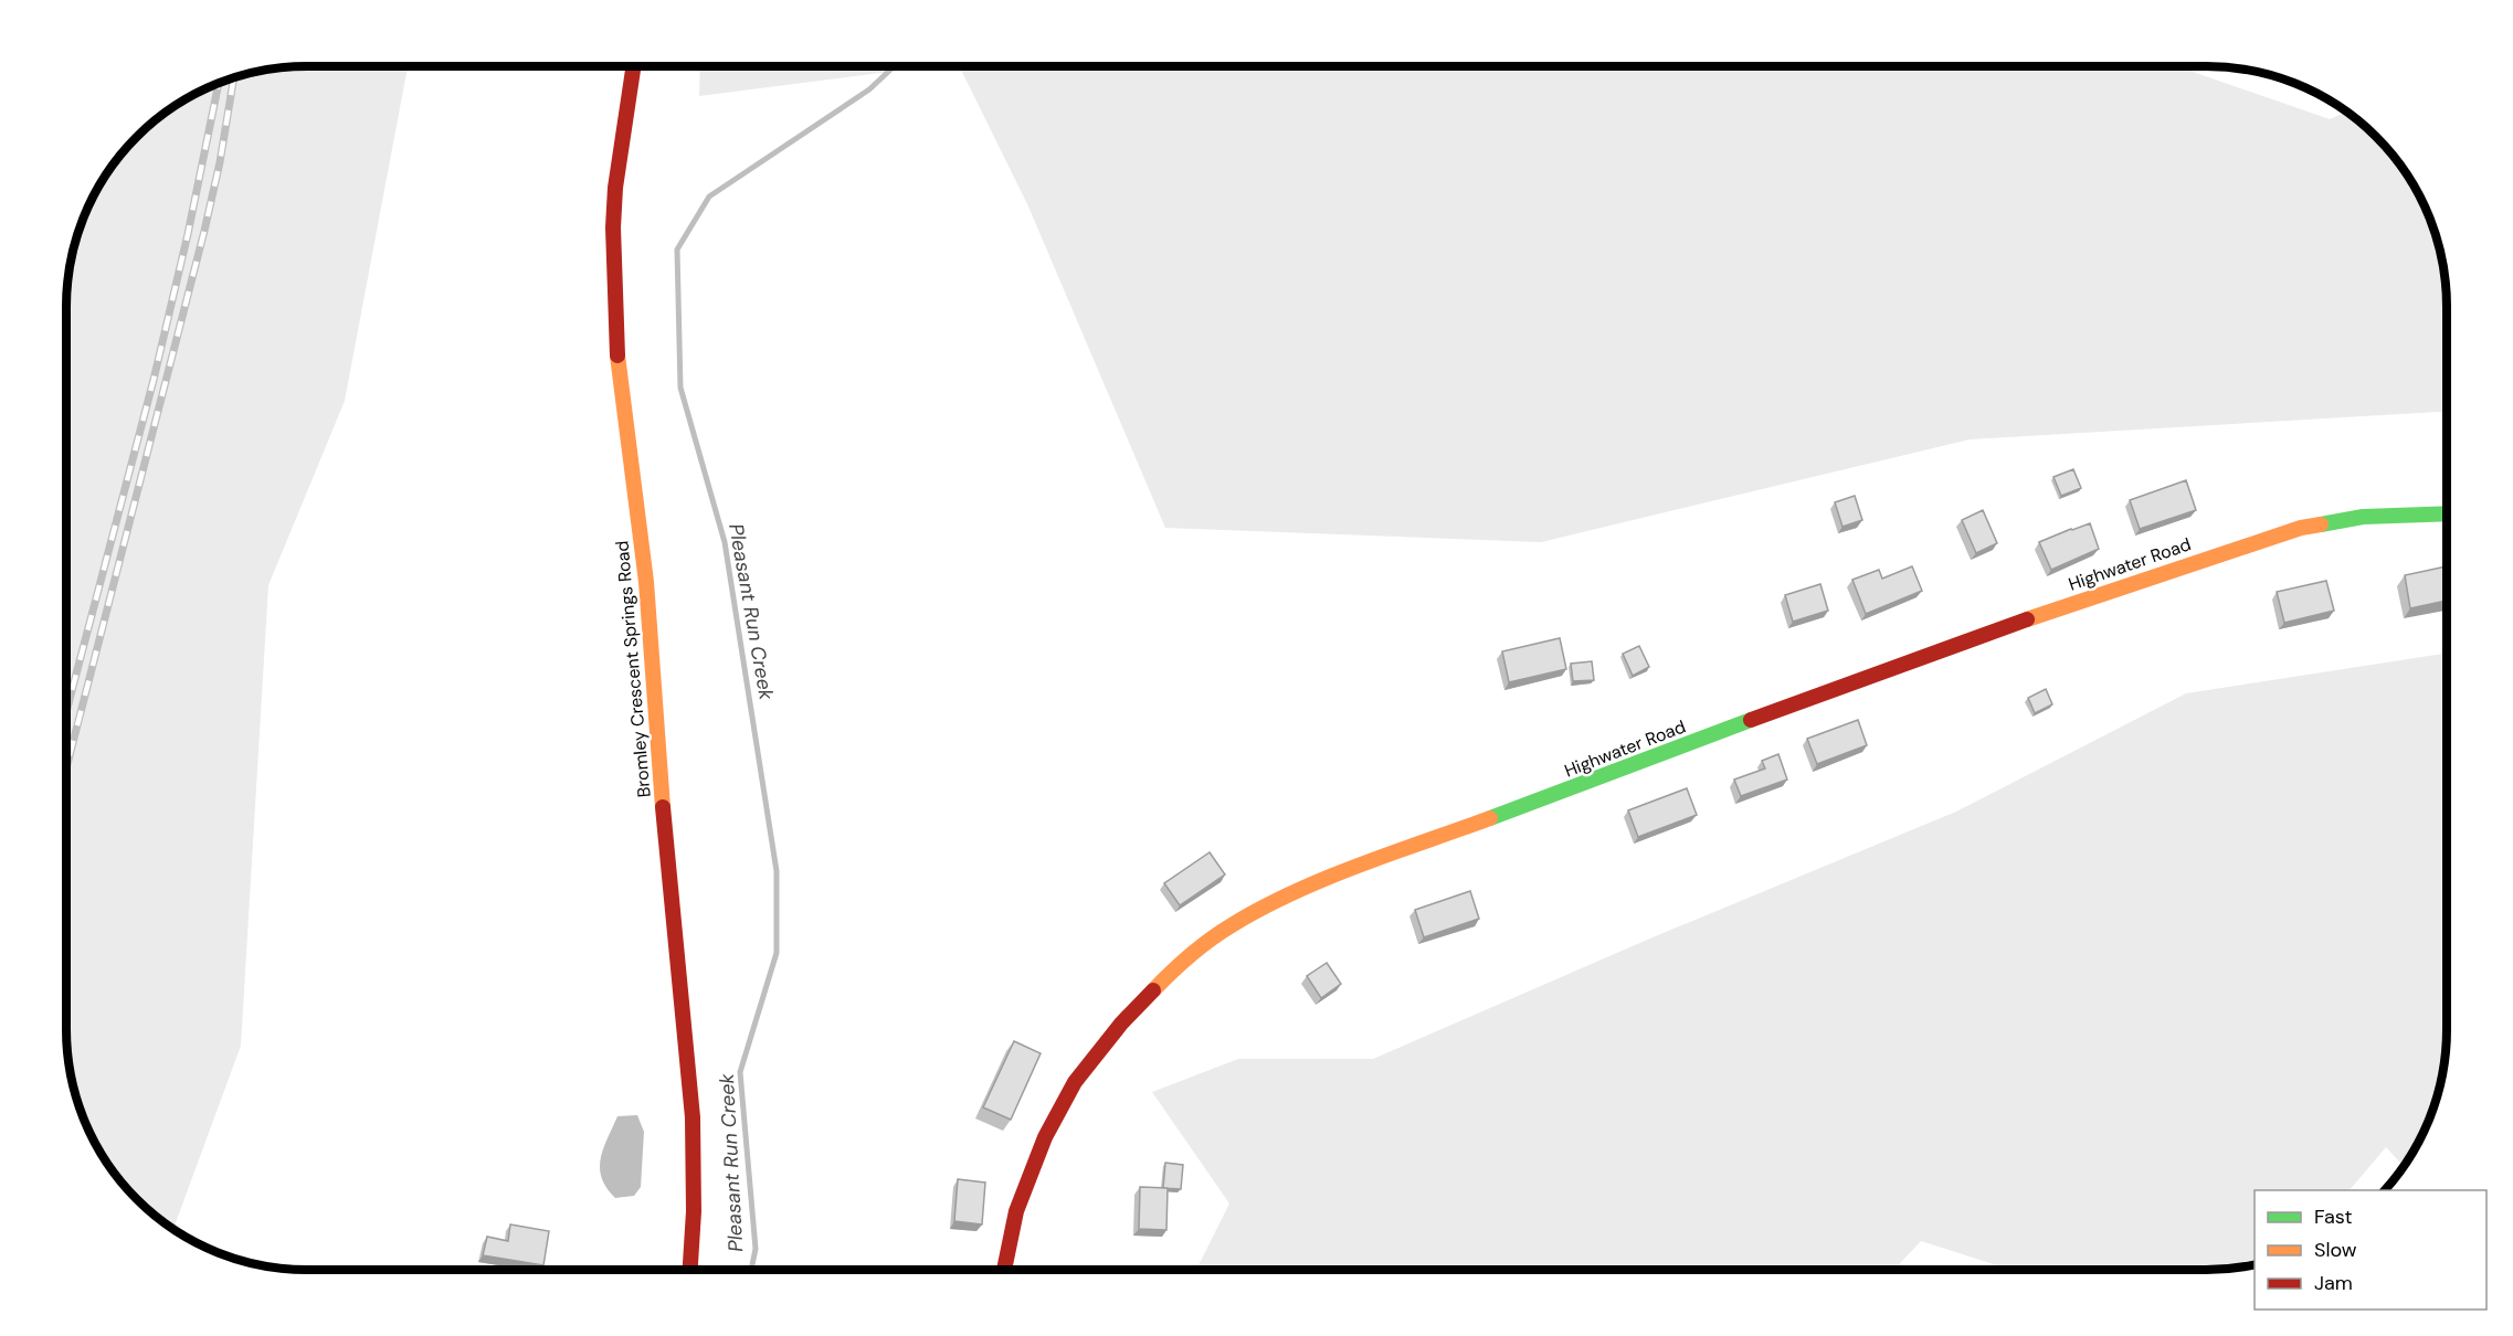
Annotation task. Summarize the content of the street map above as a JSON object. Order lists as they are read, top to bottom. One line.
{"streets":{"street":["Highwater Road","Bromley Crescent Springs Road"]},"water":["Pleasant Run Creek"],"legend":["Fast","Slow","Jam"]}
